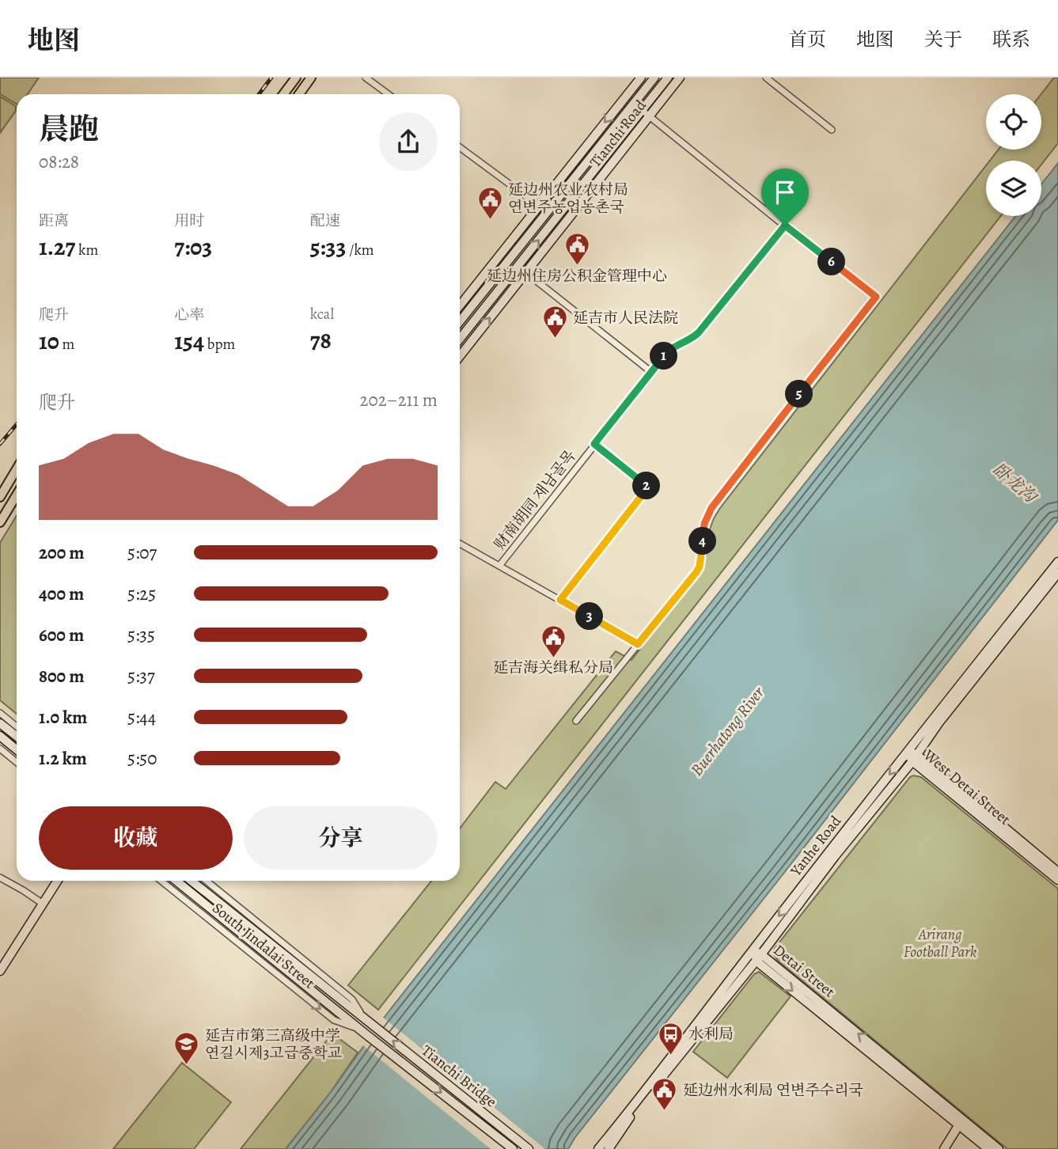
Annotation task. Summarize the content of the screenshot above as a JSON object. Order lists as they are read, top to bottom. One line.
{"streets":{"main road":["Tianchi Road","West Detai Street","Yanhe Road","South Jindalai Street","Detai Street","Tianchi Bridge"],"street":["财南胡同 재남골목"]},"crossings":[["West Detai Street","Yanhe Road"],["Yanhe Road","Detai Street"],["South Jindalai Street","Tianchi Bridge"]],"water":["卧龙沟","Buerhatong River"],"parks":["Arirang Football Park"],"places":{"public building":["延边州农业农村局 연변주농업농촌국","延边州住房公积金管理中心","延吉市人民法院","延吉海关缉私分局","延边州水利局 연변주수리국"],"bus stop":["水利局"],"school or university":["延吉市第三高级中学 연길시제3고급중학교"]},"page":{"header":"地图","nav":["首页","地图","关于","联系"],"heading":["晨跑","08:28"],"stats":[["距离","1.27 km"],["用时","7:03"],["配速","5:33 /km"],["爬升","10 m"],["心率","154 bpm"],["kcal","78"]],"pins":["6","1","5","2","4","3"],"chart":["爬升","202–211 m"],"list":[{"name":"200 m","note":"5:07"},{"name":"400 m","note":"5:25"},{"name":"600 m","note":"5:35"},{"name":"800 m","note":"5:37"},{"name":"1.0 km","note":"5:44"},{"name":"1.2 km","note":"5:50"}],"buttons":["收藏","分享"]}}
